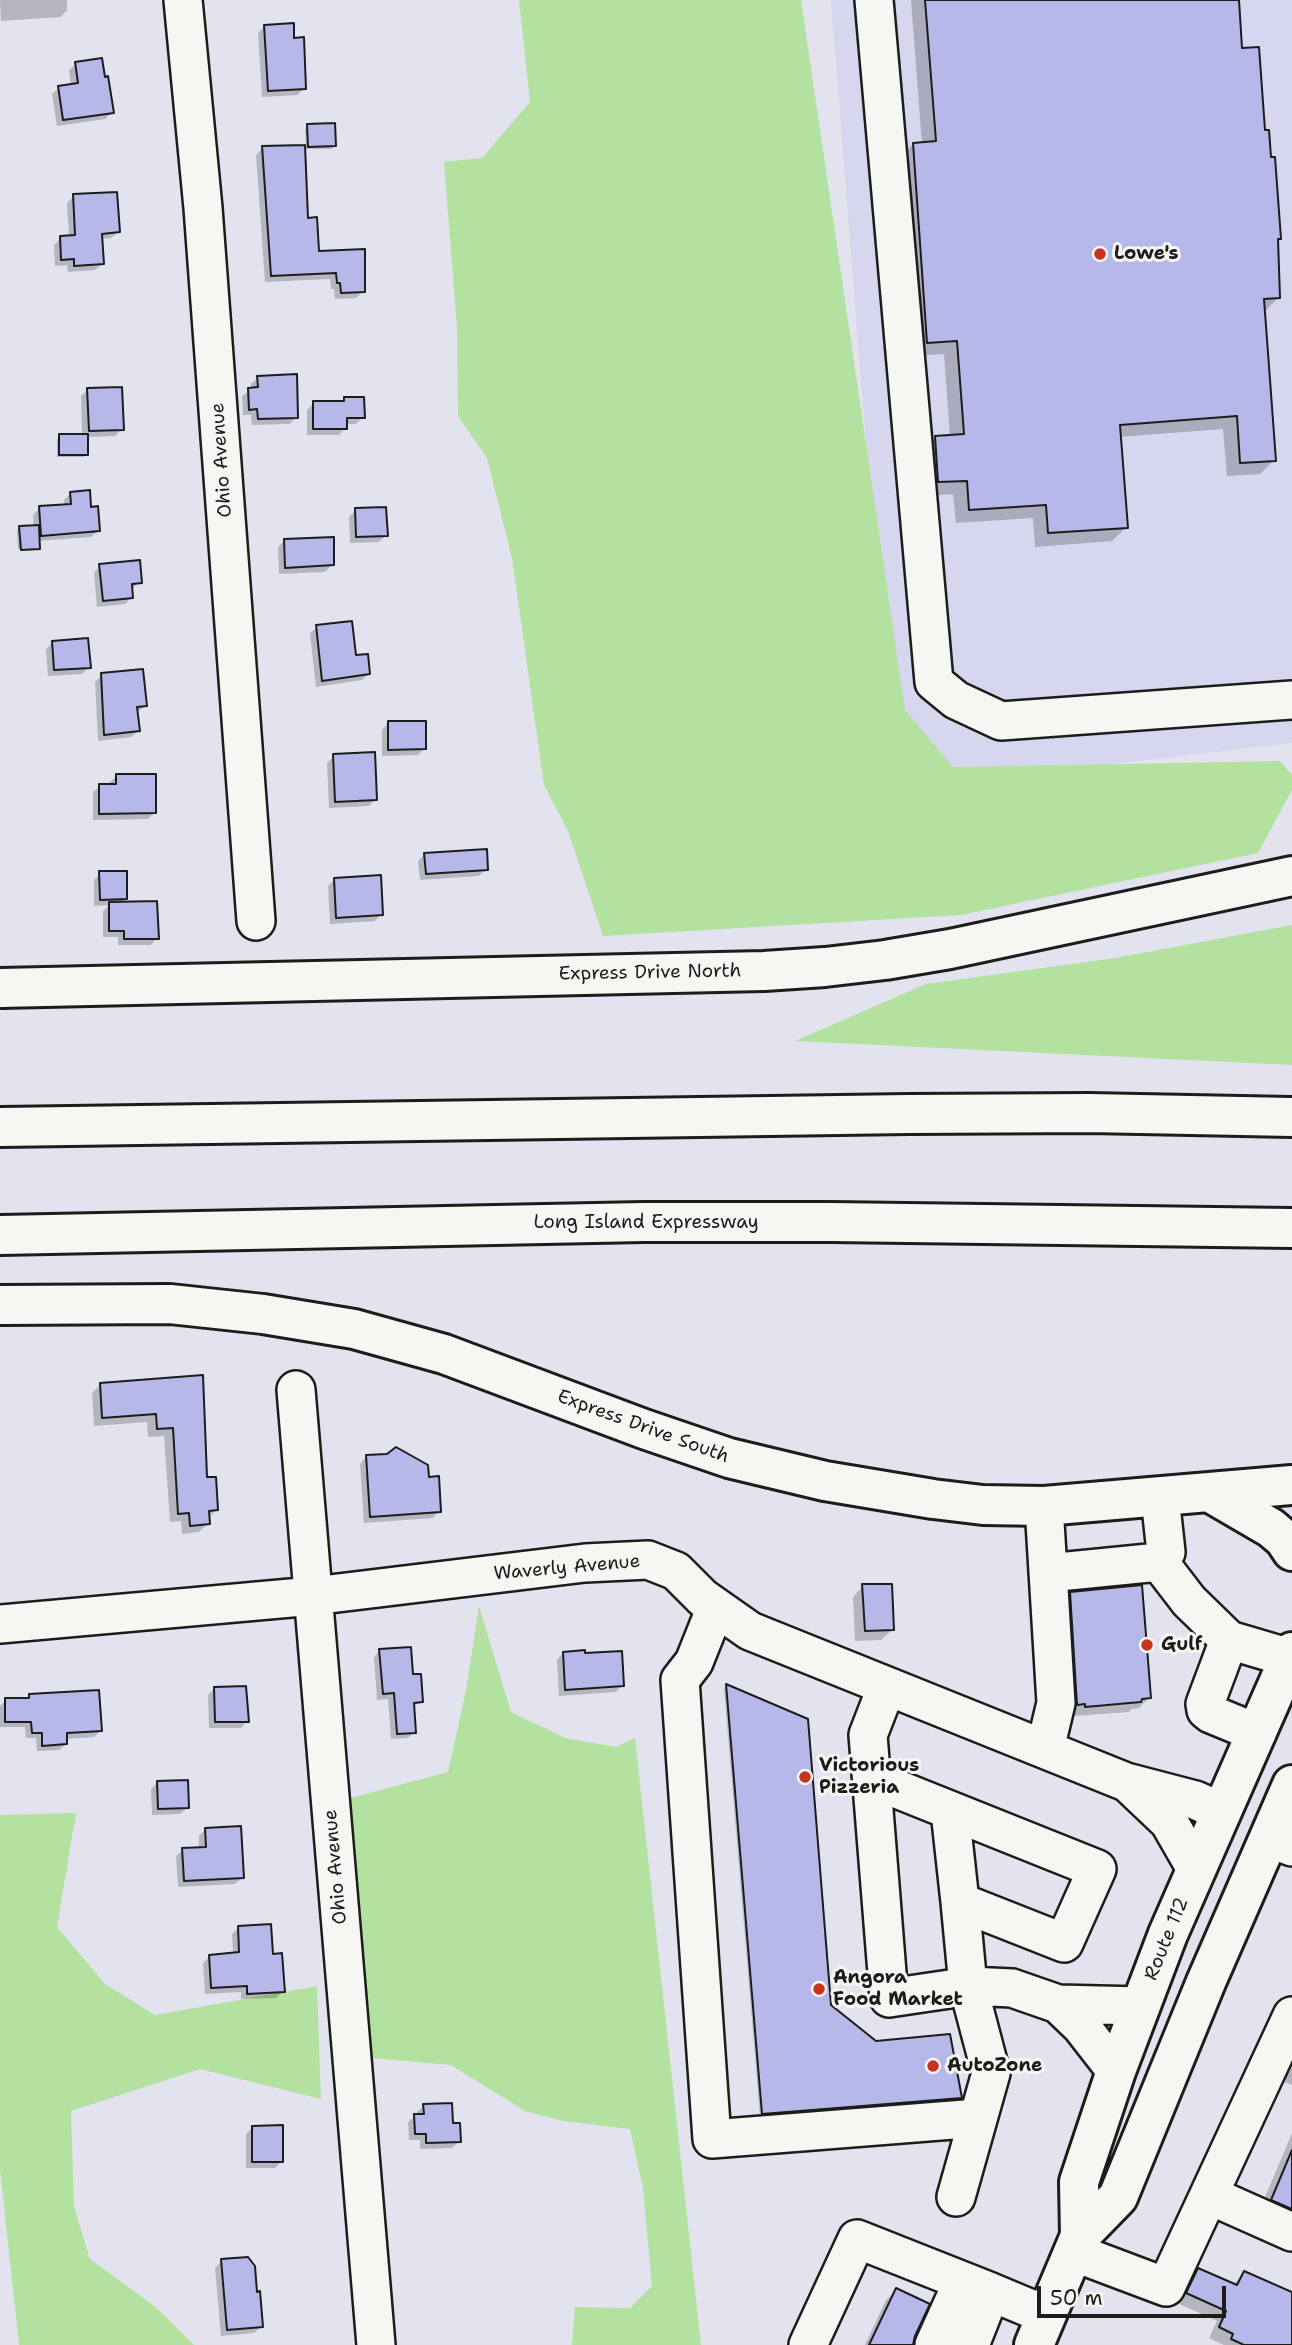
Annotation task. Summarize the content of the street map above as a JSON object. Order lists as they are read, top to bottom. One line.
{"streets":{"main road":["Express Drive North","Long Island Expressway","Express Drive South","Route 112"],"street":["Ohio Avenue","Waverly Avenue"]},"crossings":[["Ohio Avenue","Waverly Avenue"],["Waverly Avenue","Route 112"]],"places":["Lowe's","Gulf","Victorious Pizzeria","Angora Food Market","AutoZone"],"scale_bar":"50 m"}
